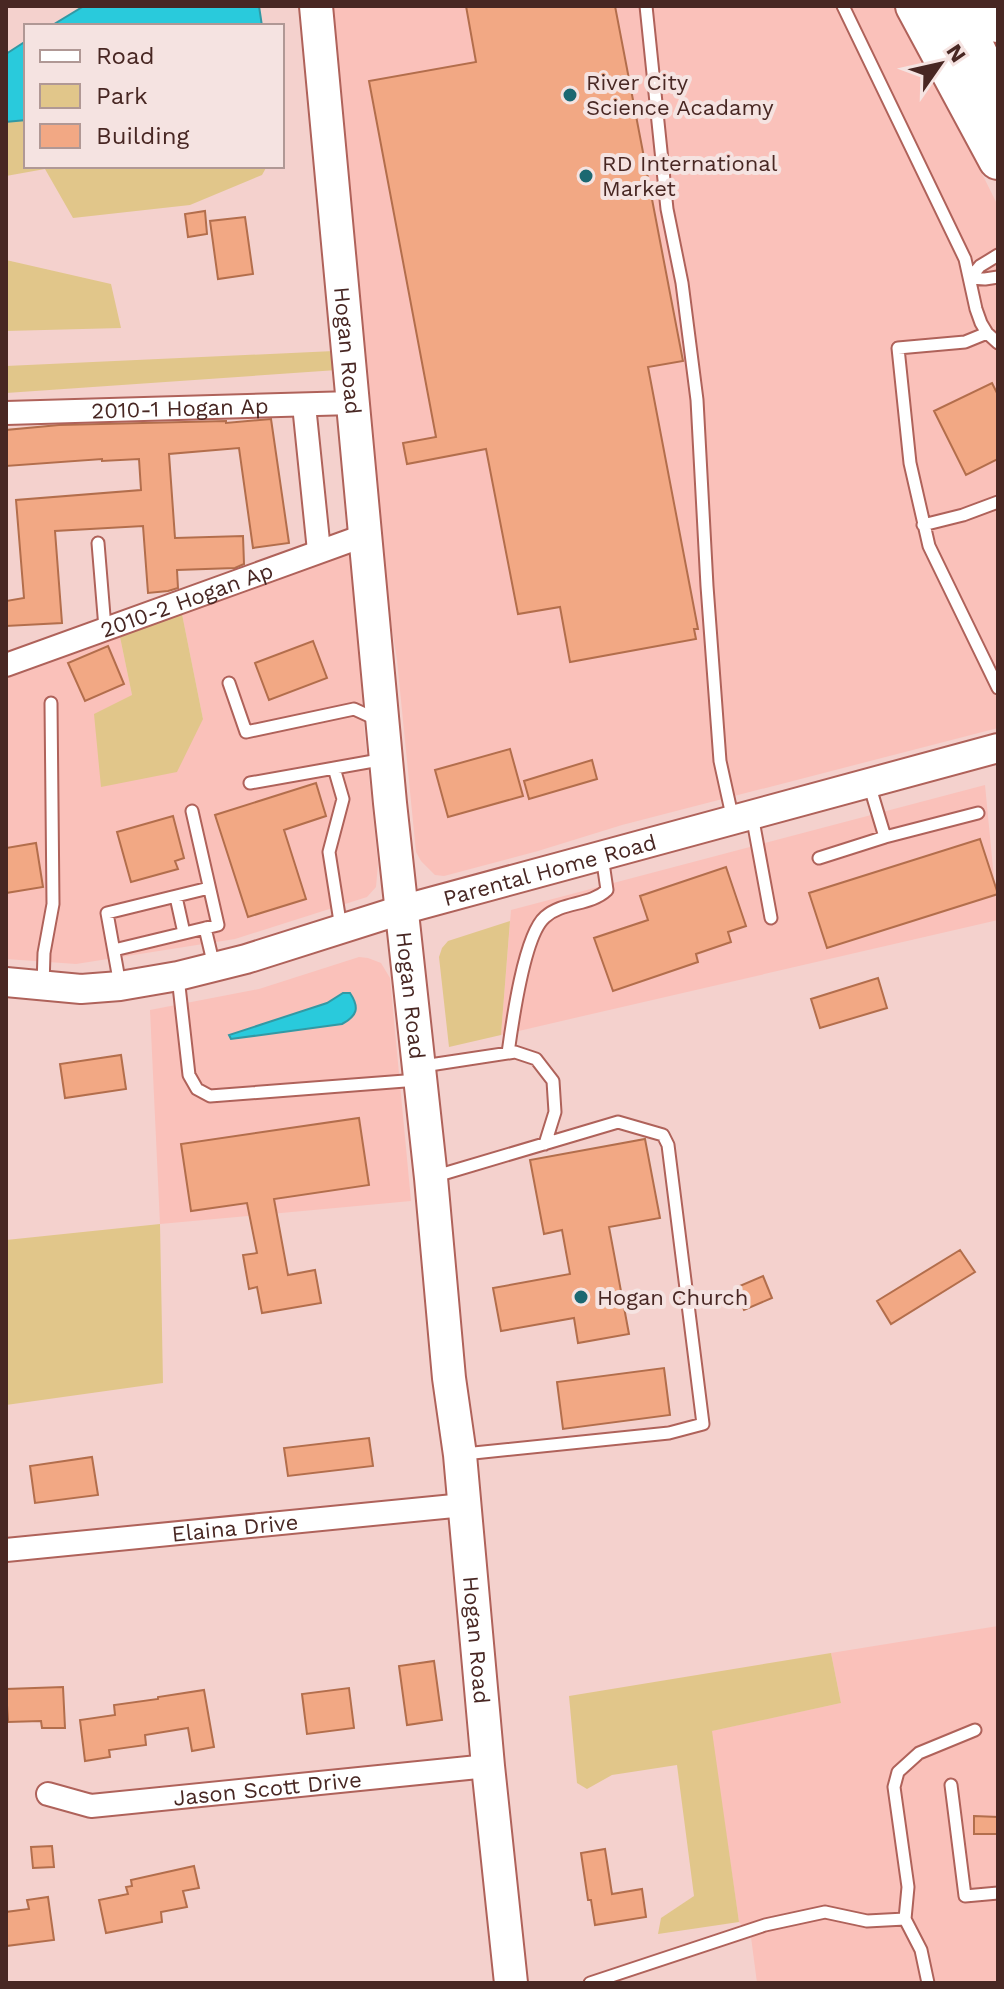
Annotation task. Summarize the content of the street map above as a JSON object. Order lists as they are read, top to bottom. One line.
{"streets":{"main road":["Hogan Road"],"street":["2010-1 Hogan Ap","2010-2 Hogan Ap","Parental Home Road","Elaina Drive","Jason Scott Drive"]},"crossings":[["Hogan Road","2010-1 Hogan Ap"],["Hogan Road","2010-2 Hogan Ap"],["Hogan Road","Parental Home Road"],["Hogan Road","Elaina Drive"],["Hogan Road","Jason Scott Drive"]],"places":["River City Science Acadamy","RD International Market","Hogan Church"],"legend":["Road","Park","Building"],"north":"top right"}
